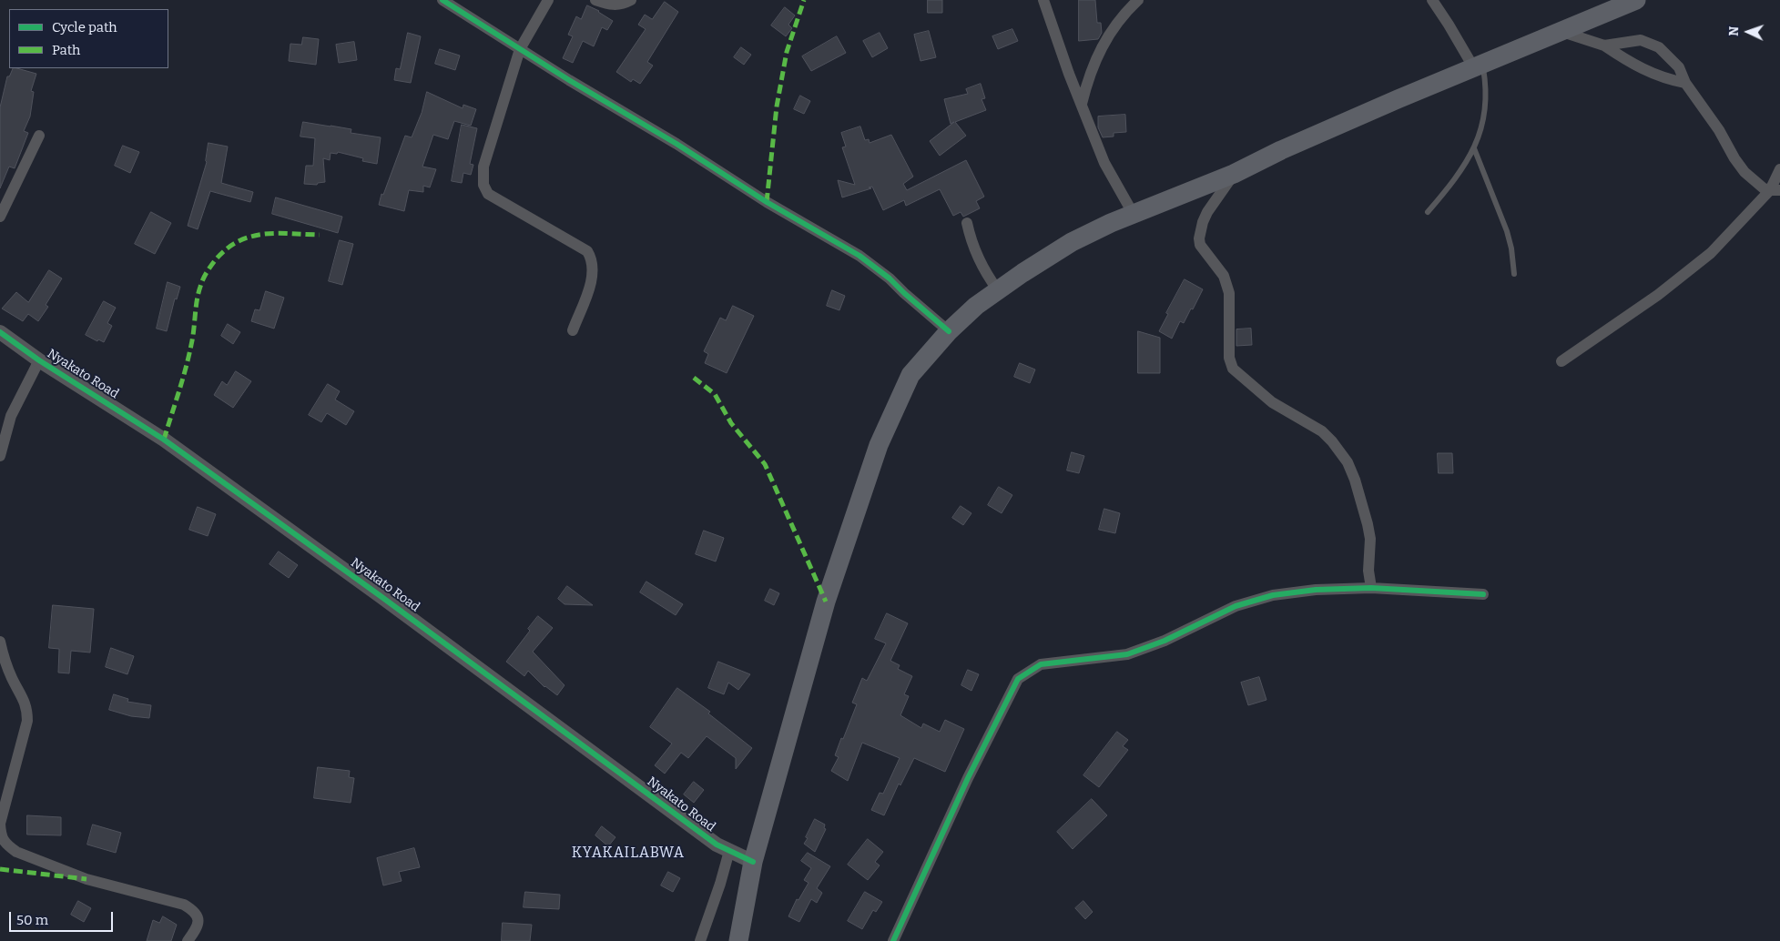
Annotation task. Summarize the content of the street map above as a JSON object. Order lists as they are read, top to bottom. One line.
{"streets":{"street":["Nyakato Road"]},"districts":["KYAKAILABWA"],"legend":["Cycle path","Path"],"scale_bar":"50 m","north":"left"}
